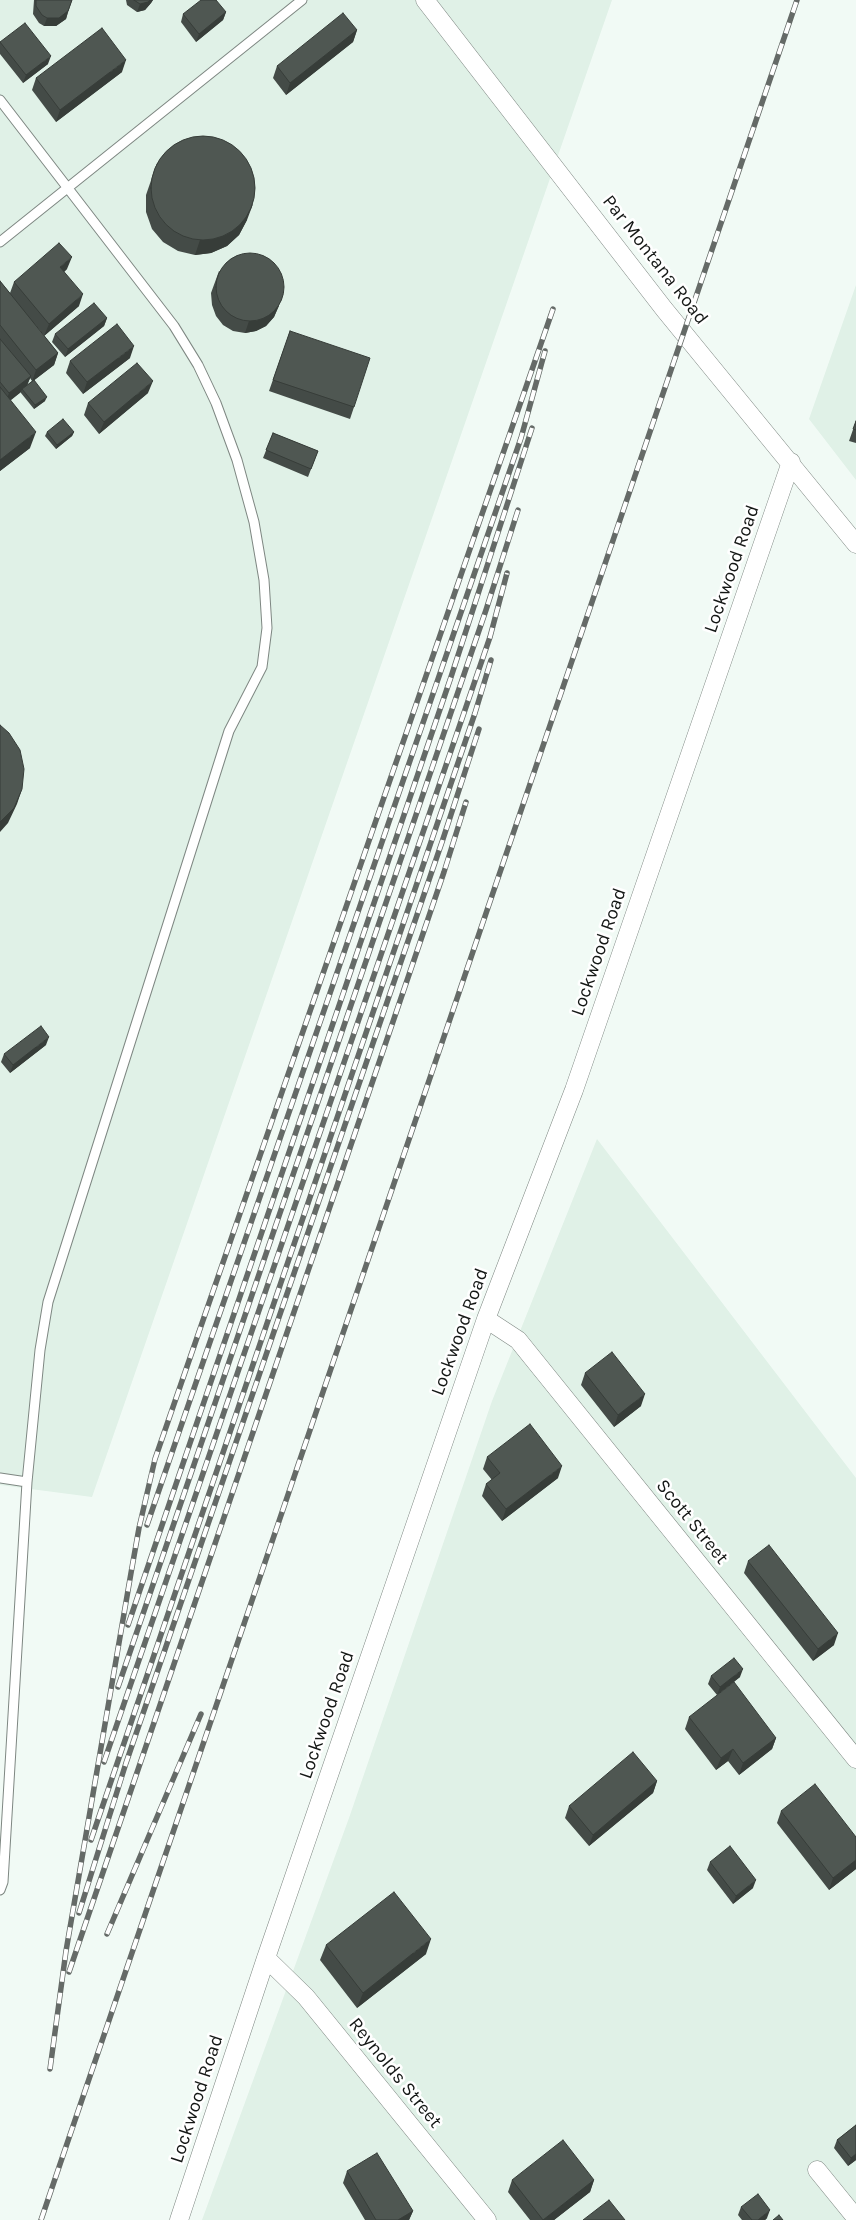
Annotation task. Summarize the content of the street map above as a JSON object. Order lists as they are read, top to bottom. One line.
{"streets":{"street":["Par Montana Road","Lockwood Road","Scott Street","Reynolds Street"]},"crossings":[["Par Montana Road","Lockwood Road"],["Lockwood Road","Scott Street"],["Lockwood Road","Reynolds Street"]]}
